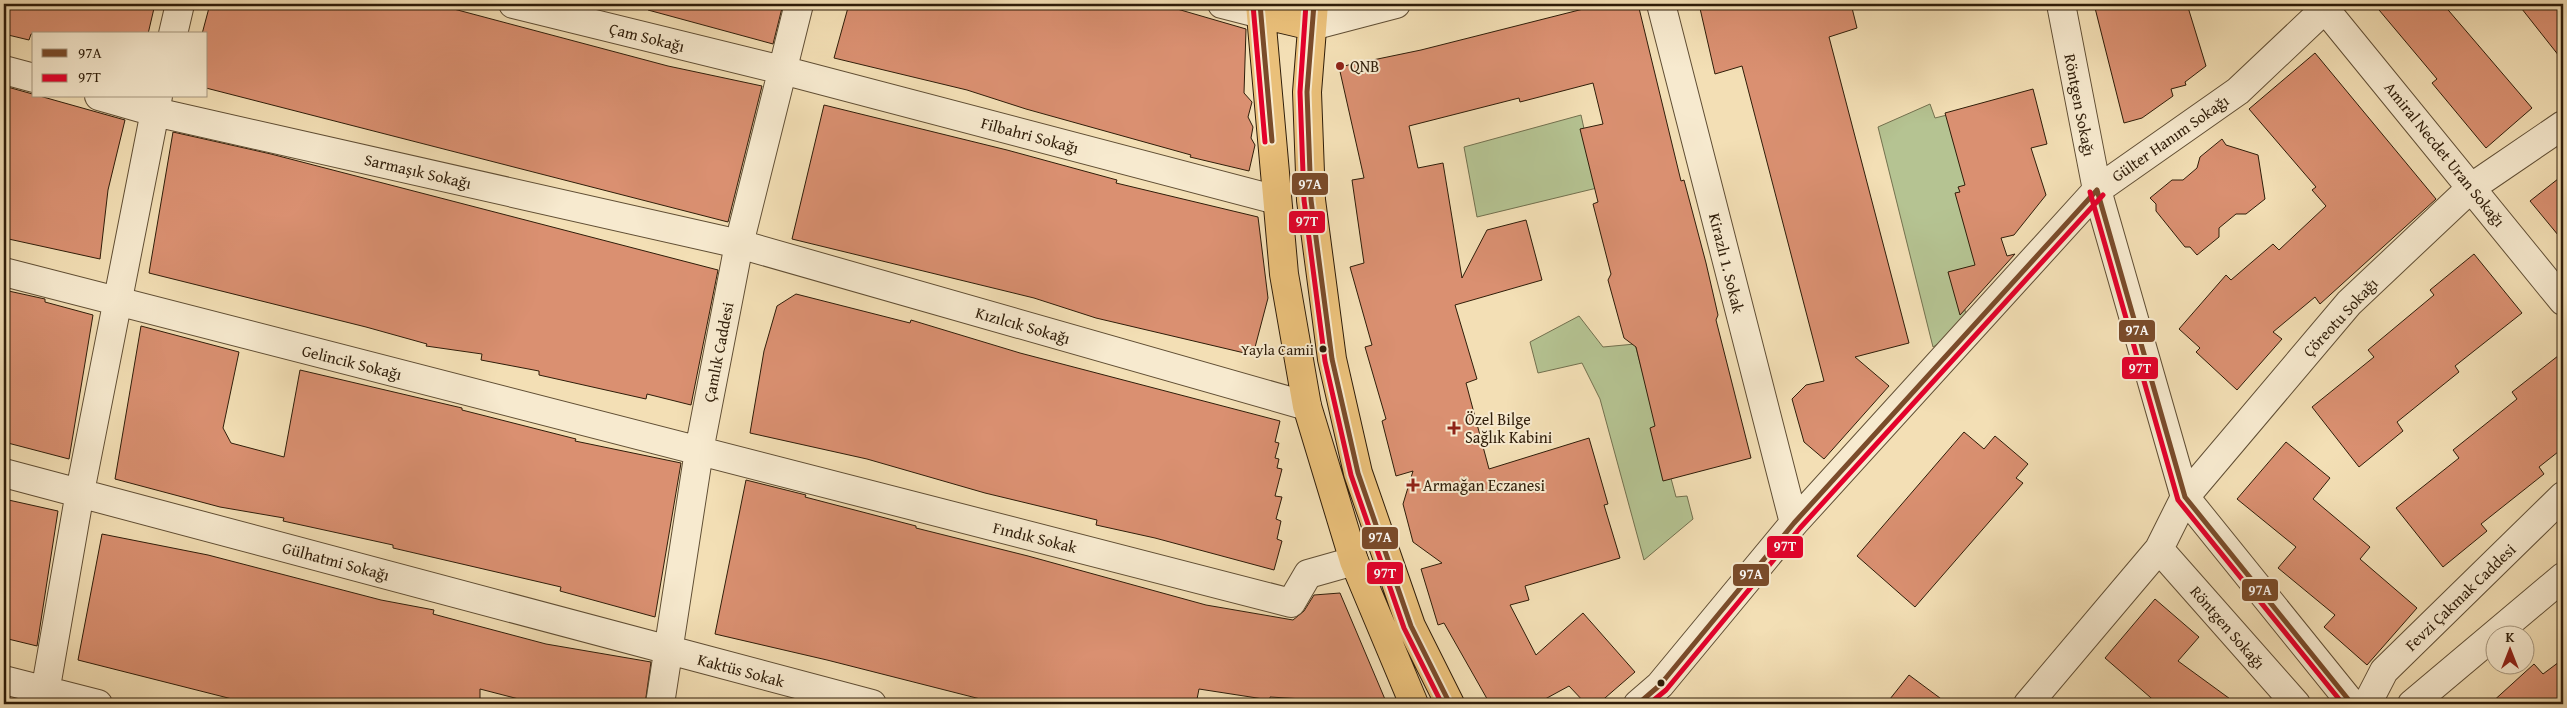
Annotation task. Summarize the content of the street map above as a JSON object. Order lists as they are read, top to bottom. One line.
{"streets":{"street":["Çam Sokağı","Röntgen Sokağı","Filbahri Sokağı","Gülter Hanım Sokağı","Amiral Necdet Uran Sokağı","Sarmaşık Sokağı","Kirazlı 1. Sokak","Çöreotu Sokağı","Kızılcık Sokağı","Çamlık Caddesi","Gelincik Sokağı","Fındık Sokak","Gülhatmi Sokağı","Fevzi Çakmak Caddesi","Kaktüs Sokak"]},"crossings":[["Çam Sokağı","Filbahri Sokağı"],["Çam Sokağı","Çamlık Caddesi"],["Röntgen Sokağı","Gülter Hanım Sokağı"],["Röntgen Sokağı","Çöreotu Sokağı"],["Filbahri Sokağı","Çamlık Caddesi"],["Gülter Hanım Sokağı","Amiral Necdet Uran Sokağı"],["Gülter Hanım Sokağı","Kirazlı 1. Sokak"],["Amiral Necdet Uran Sokağı","Çöreotu Sokağı"],["Sarmaşık Sokağı","Kızılcık Sokağı"],["Sarmaşık Sokağı","Çamlık Caddesi"],["Kızılcık Sokağı","Çamlık Caddesi"],["Çamlık Caddesi","Gelincik Sokağı"],["Çamlık Caddesi","Fındık Sokak"],["Çamlık Caddesi","Gülhatmi Sokağı"],["Çamlık Caddesi","Kaktüs Sokak"],["Gelincik Sokağı","Fındık Sokak"],["Gülhatmi Sokağı","Kaktüs Sokak"]],"places":{"other":["QNB","Yayla Camii"],"health":["Özel Bilge Sağlık Kabini","Armağan Eczanesi"]},"lines":["transit line 97A","transit line 97T"],"legend":["97A","97T"],"north":"top"}
